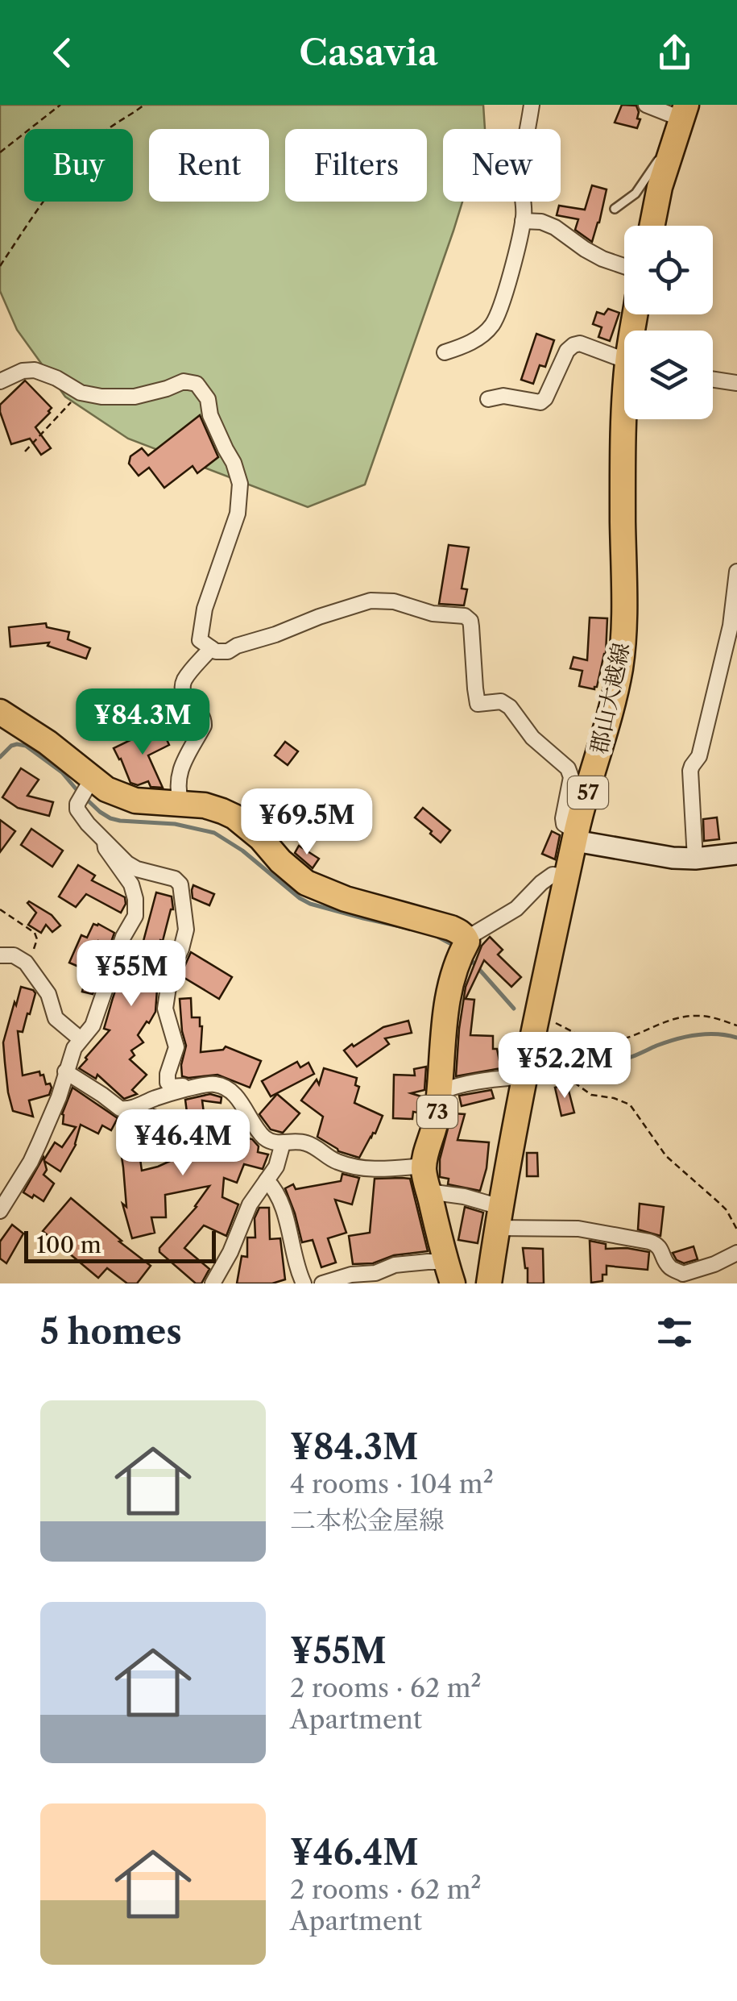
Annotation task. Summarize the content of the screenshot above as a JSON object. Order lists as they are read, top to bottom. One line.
{"streets":{"main road":["郡山大越線","57","73"]},"scale_bar":"100 m","page":{"header":"Casavia","chip":["Buy","Rent","Filters","New"],"price":["¥84.3M","¥69.5M","¥55M","¥52.2M","¥46.4M"],"scale":"100 m","heading":"5 homes","list":[{"name":"¥84.3M","note":"4 rooms · 104 m² · 二本松金屋線"},{"name":"¥55M","note":"2 rooms · 62 m² · Apartment"},{"name":"¥46.4M","note":"2 rooms · 62 m² · Apartment"}]}}
